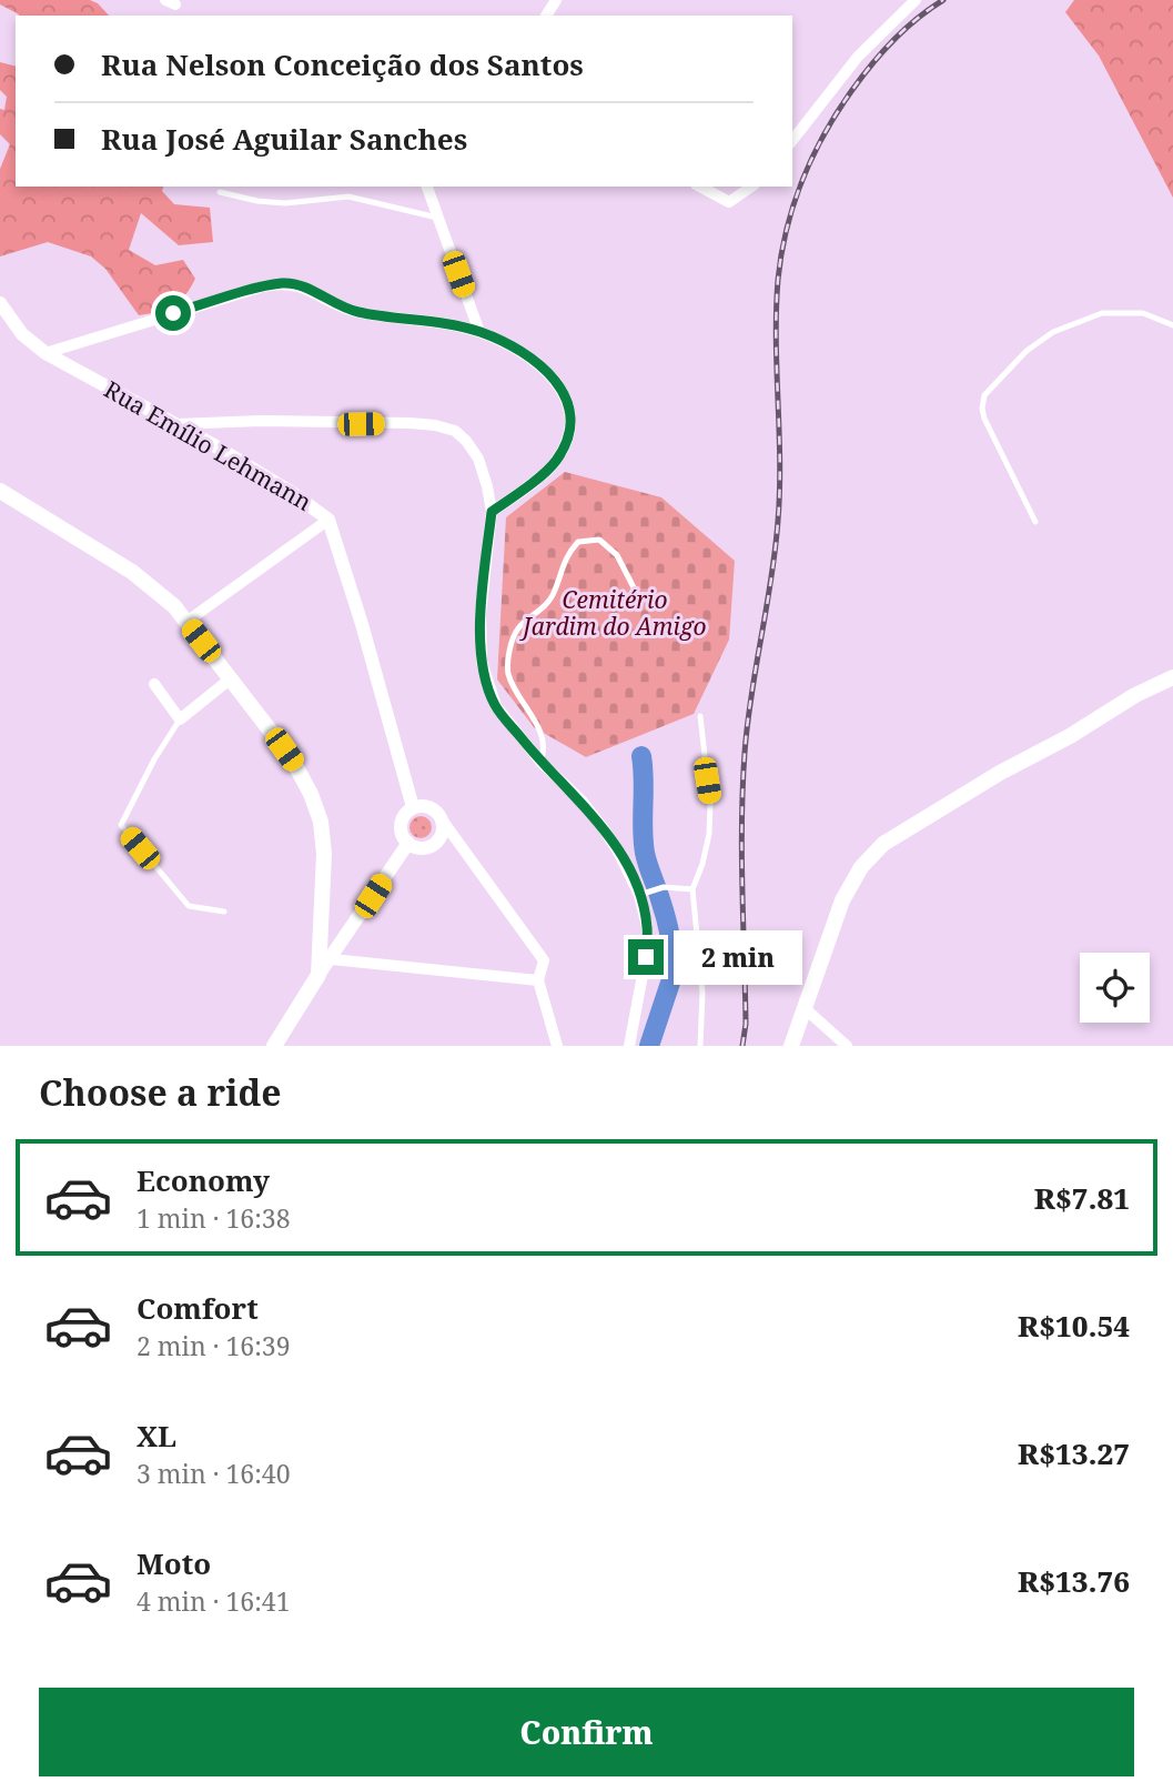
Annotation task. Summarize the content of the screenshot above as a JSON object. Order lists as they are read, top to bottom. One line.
{"streets":{"street":["Rua Emílio Lehmann"]},"parks":["Cemitério Jardim do Amigo"],"page":{"banner":["Rua Nelson Conceição dos Santos","Rua José Aguilar Sanches"],"bubble":"2 min","heading":"Choose a ride","list":[{"name":"Economy","note":"1 min · 16:38","value":"R$7.81"},{"name":"Comfort","note":"2 min · 16:39","value":"R$10.54"},{"name":"XL","note":"3 min · 16:40","value":"R$13.27"},{"name":"Moto","note":"4 min · 16:41","value":"R$13.76"}],"buttons":"Confirm"}}
